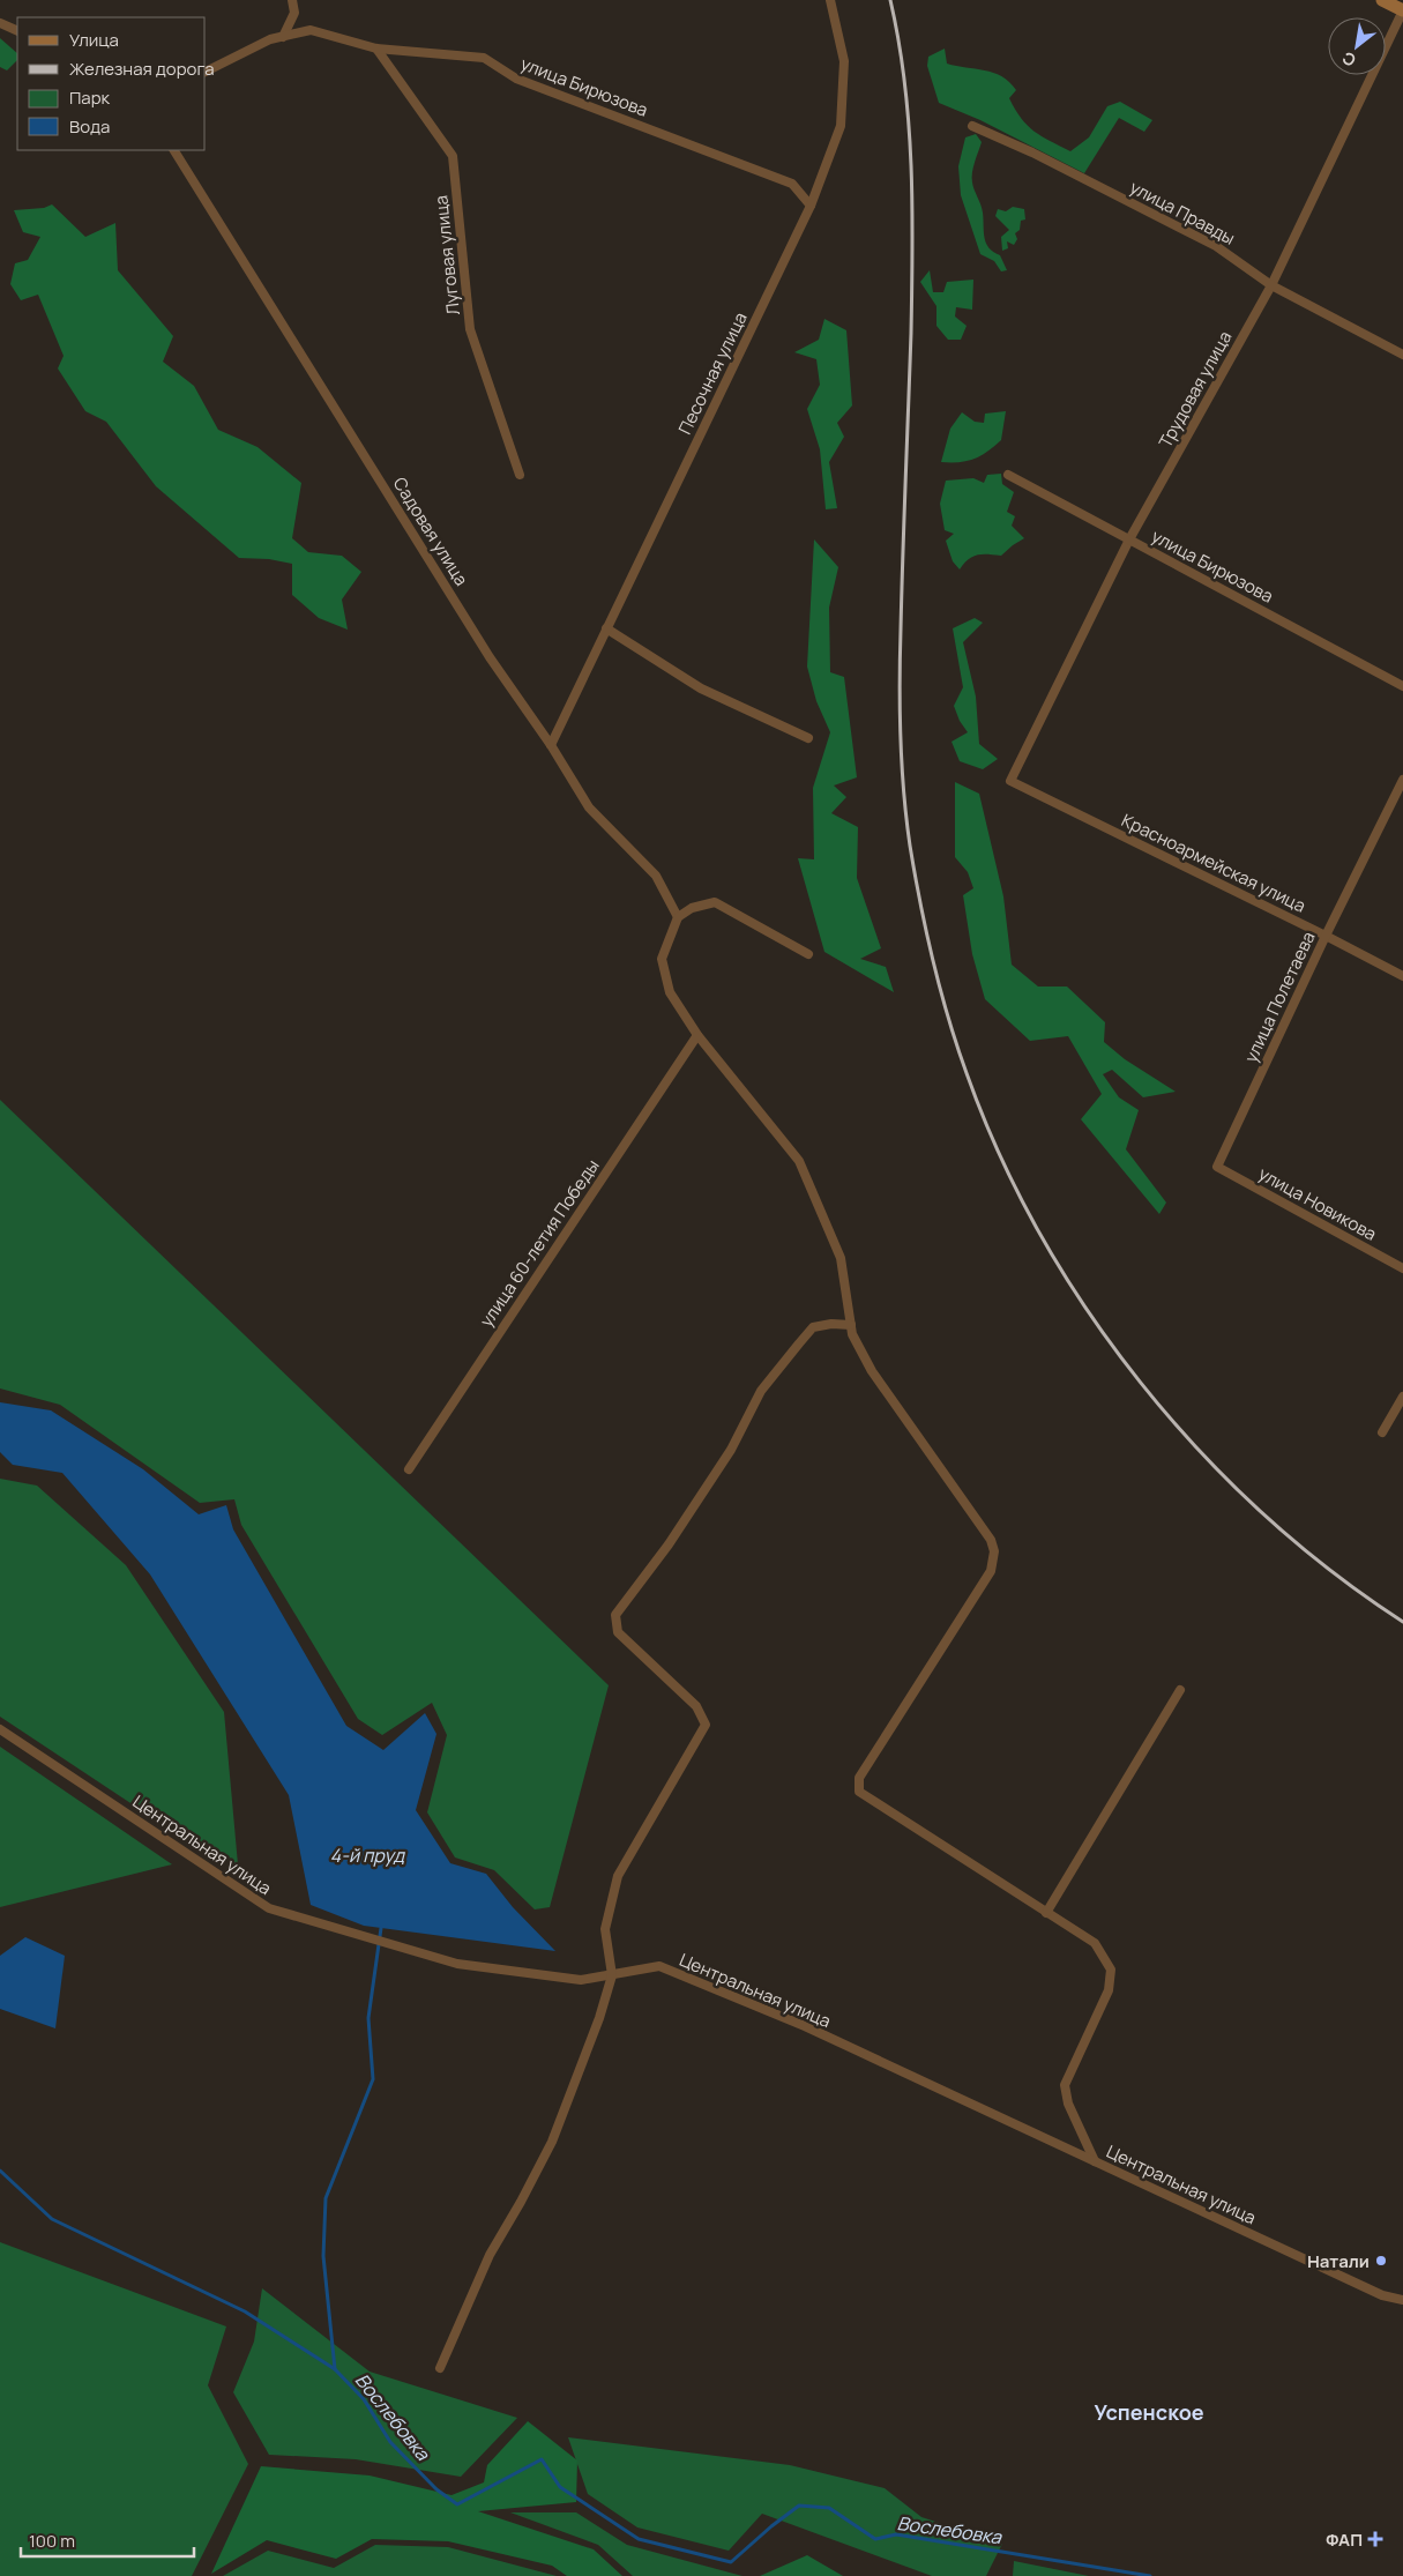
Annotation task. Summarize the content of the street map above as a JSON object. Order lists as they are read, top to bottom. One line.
{"streets":{"street":["улица Бирюзова","улица Правды","Луговая улица","Песочная улица","Трудовая улица","Садовая улица","Красноармейская улица","улица Полетаева","улица Новикова","улица 60-летия Победы","Центральная улица"]},"crossings":[["улица Бирюзова","Луговая улица"],["улица Бирюзова","Песочная улица"],["улица Бирюзова","Трудовая улица"],["улица Правды","Трудовая улица"],["Песочная улица","Садовая улица"],["Трудовая улица","Красноармейская улица"],["Красноармейская улица","улица Полетаева"],["улица Полетаева","улица Новикова"]],"districts":["Успенское"],"water":["4-й пруд","Вослебовка"],"places":{"other":["Натали"],"health":["ФАП"]},"legend":["Улица","Железная дорога","Парк","Вода"],"scale_bar":"100 m","north":"bottom left"}
